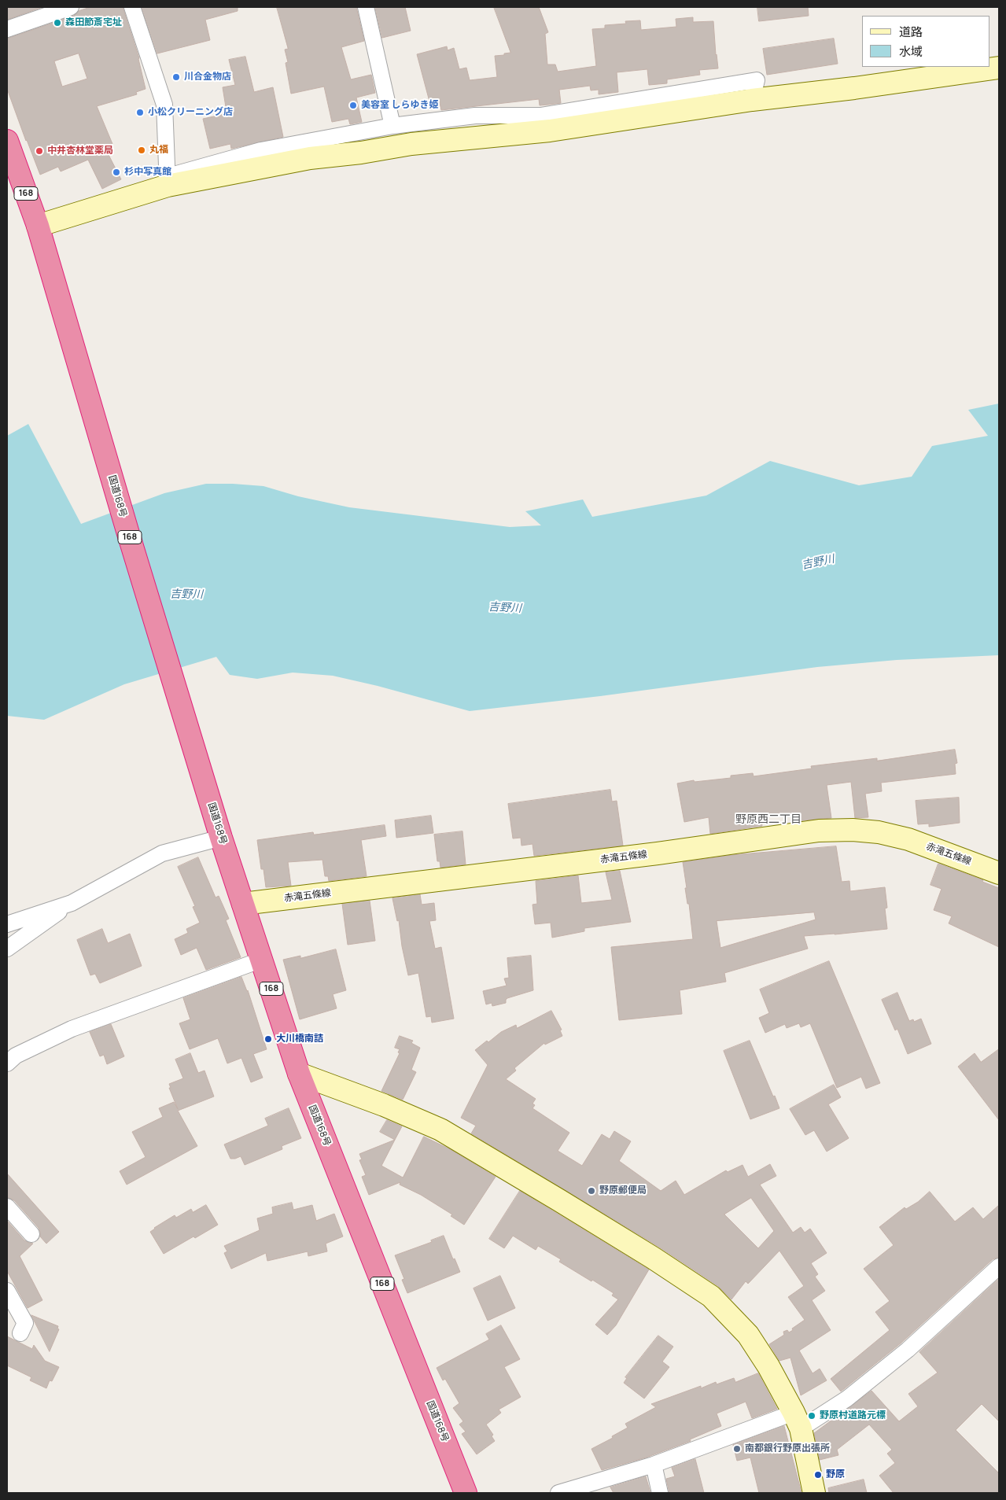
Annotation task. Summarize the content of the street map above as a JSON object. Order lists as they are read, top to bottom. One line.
{"streets":{"highway":["168","国道168号"],"street":["赤滝五條線"]},"crossings":[["国道168号","赤滝五條線"]],"districts":["野原西二丁目"],"water":["吉野川"],"places":["森田節斎宅址","川合金物店","美容室 しらゆき姫","小松クリーニング店","丸福","中井杏林堂薬局","杉中写真館","大川橋南詰","野原郵便局","野原村道路元標","南都銀行野原出張所","野原"],"legend":["道路","水域"]}
